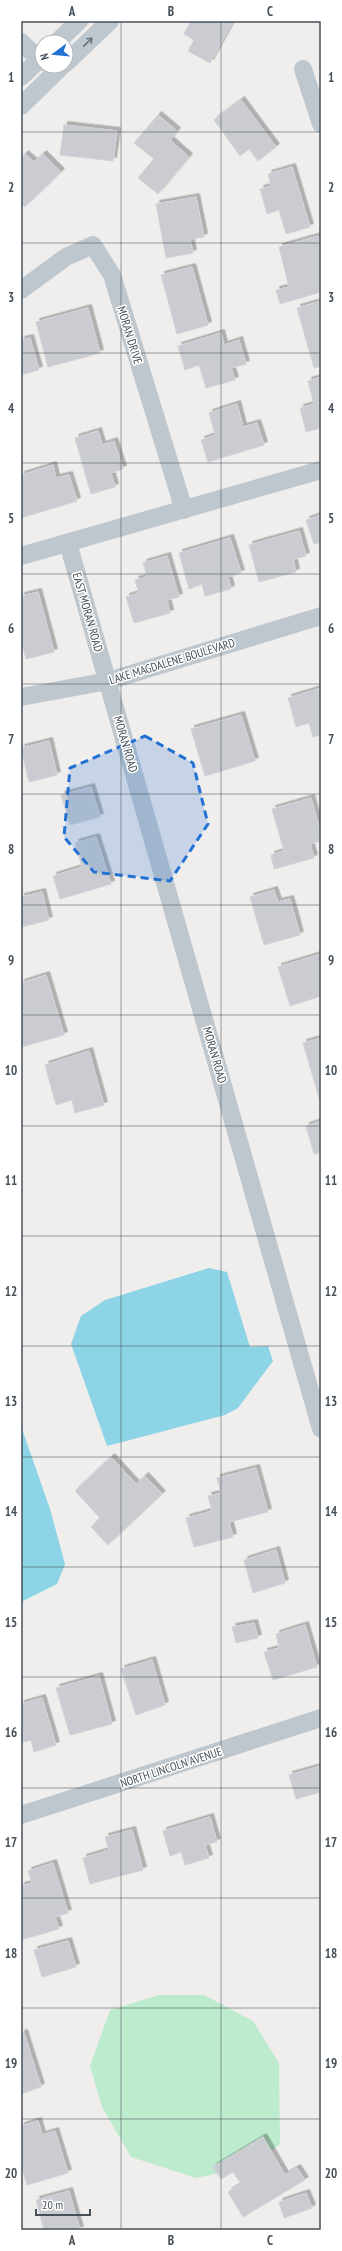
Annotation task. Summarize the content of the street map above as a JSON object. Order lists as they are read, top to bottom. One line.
{"streets":{"street":["MORAN DRIVE","EAST MORAN ROAD","LAKE MAGDALENE BOULEVARD","MORAN ROAD","NORTH LINCOLN AVENUE"]},"crossings":[["EAST MORAN ROAD","LAKE MAGDALENE BOULEVARD"],["EAST MORAN ROAD","MORAN ROAD"],["LAKE MAGDALENE BOULEVARD","MORAN ROAD"]],"scale_bar":"20 m","north":"left","grid":{"columns":["A","B","C"],"rows":["1","2","3","4","5","6","7","8","9","10","11","12","13","14","15","16","17","18","19","20"]}}
